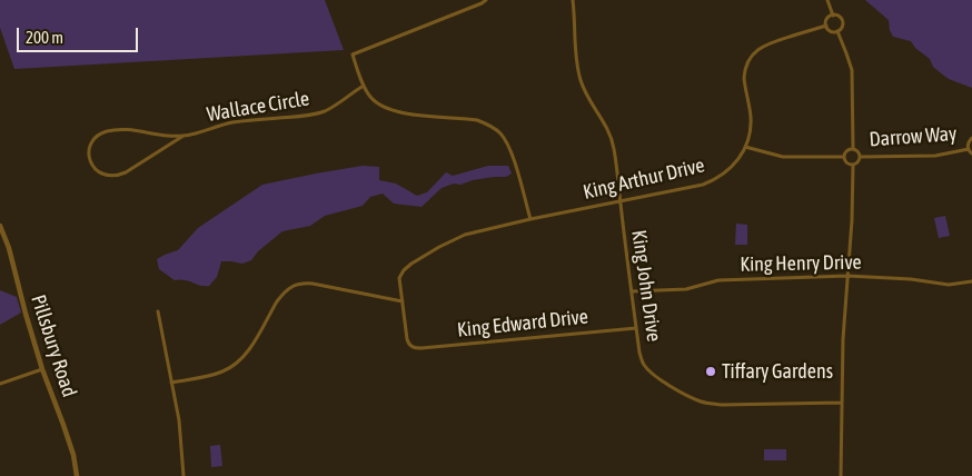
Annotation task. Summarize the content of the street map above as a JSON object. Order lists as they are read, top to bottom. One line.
{"streets":{"street":["Wallace Circle","Darrow Way","King Arthur Drive","King Henry Drive","King John Drive","King Edward Drive","Pillsbury Road"]},"crossings":[["Darrow Way","King Arthur Drive"],["King Arthur Drive","King John Drive"],["King Arthur Drive","King Edward Drive"],["King Henry Drive","King John Drive"],["King John Drive","King Edward Drive"]],"places":["Tiffary Gardens"],"scale_bar":"200 m"}
